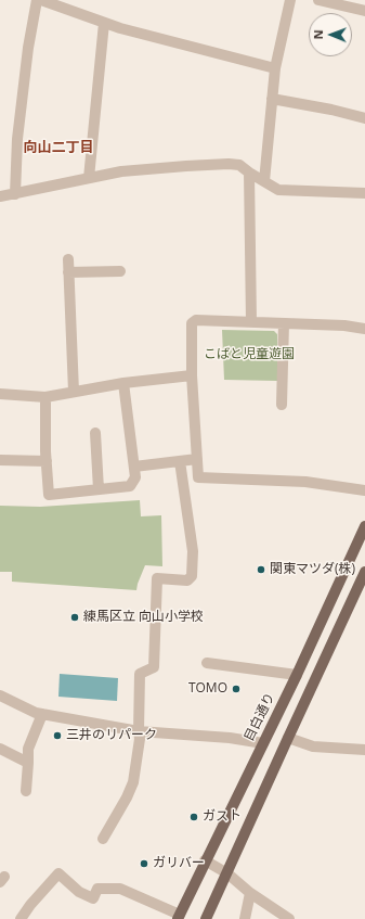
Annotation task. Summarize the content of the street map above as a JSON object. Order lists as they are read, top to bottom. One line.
{"streets":{"main road":["目白通り"]},"districts":["向山二丁目"],"parks":["こばと児童遊園"],"places":["関東マツダ(株)","練馬区立 向山小学校","TOMO","三井のリパーク","ガスト","ガリバー"],"north":"left"}
